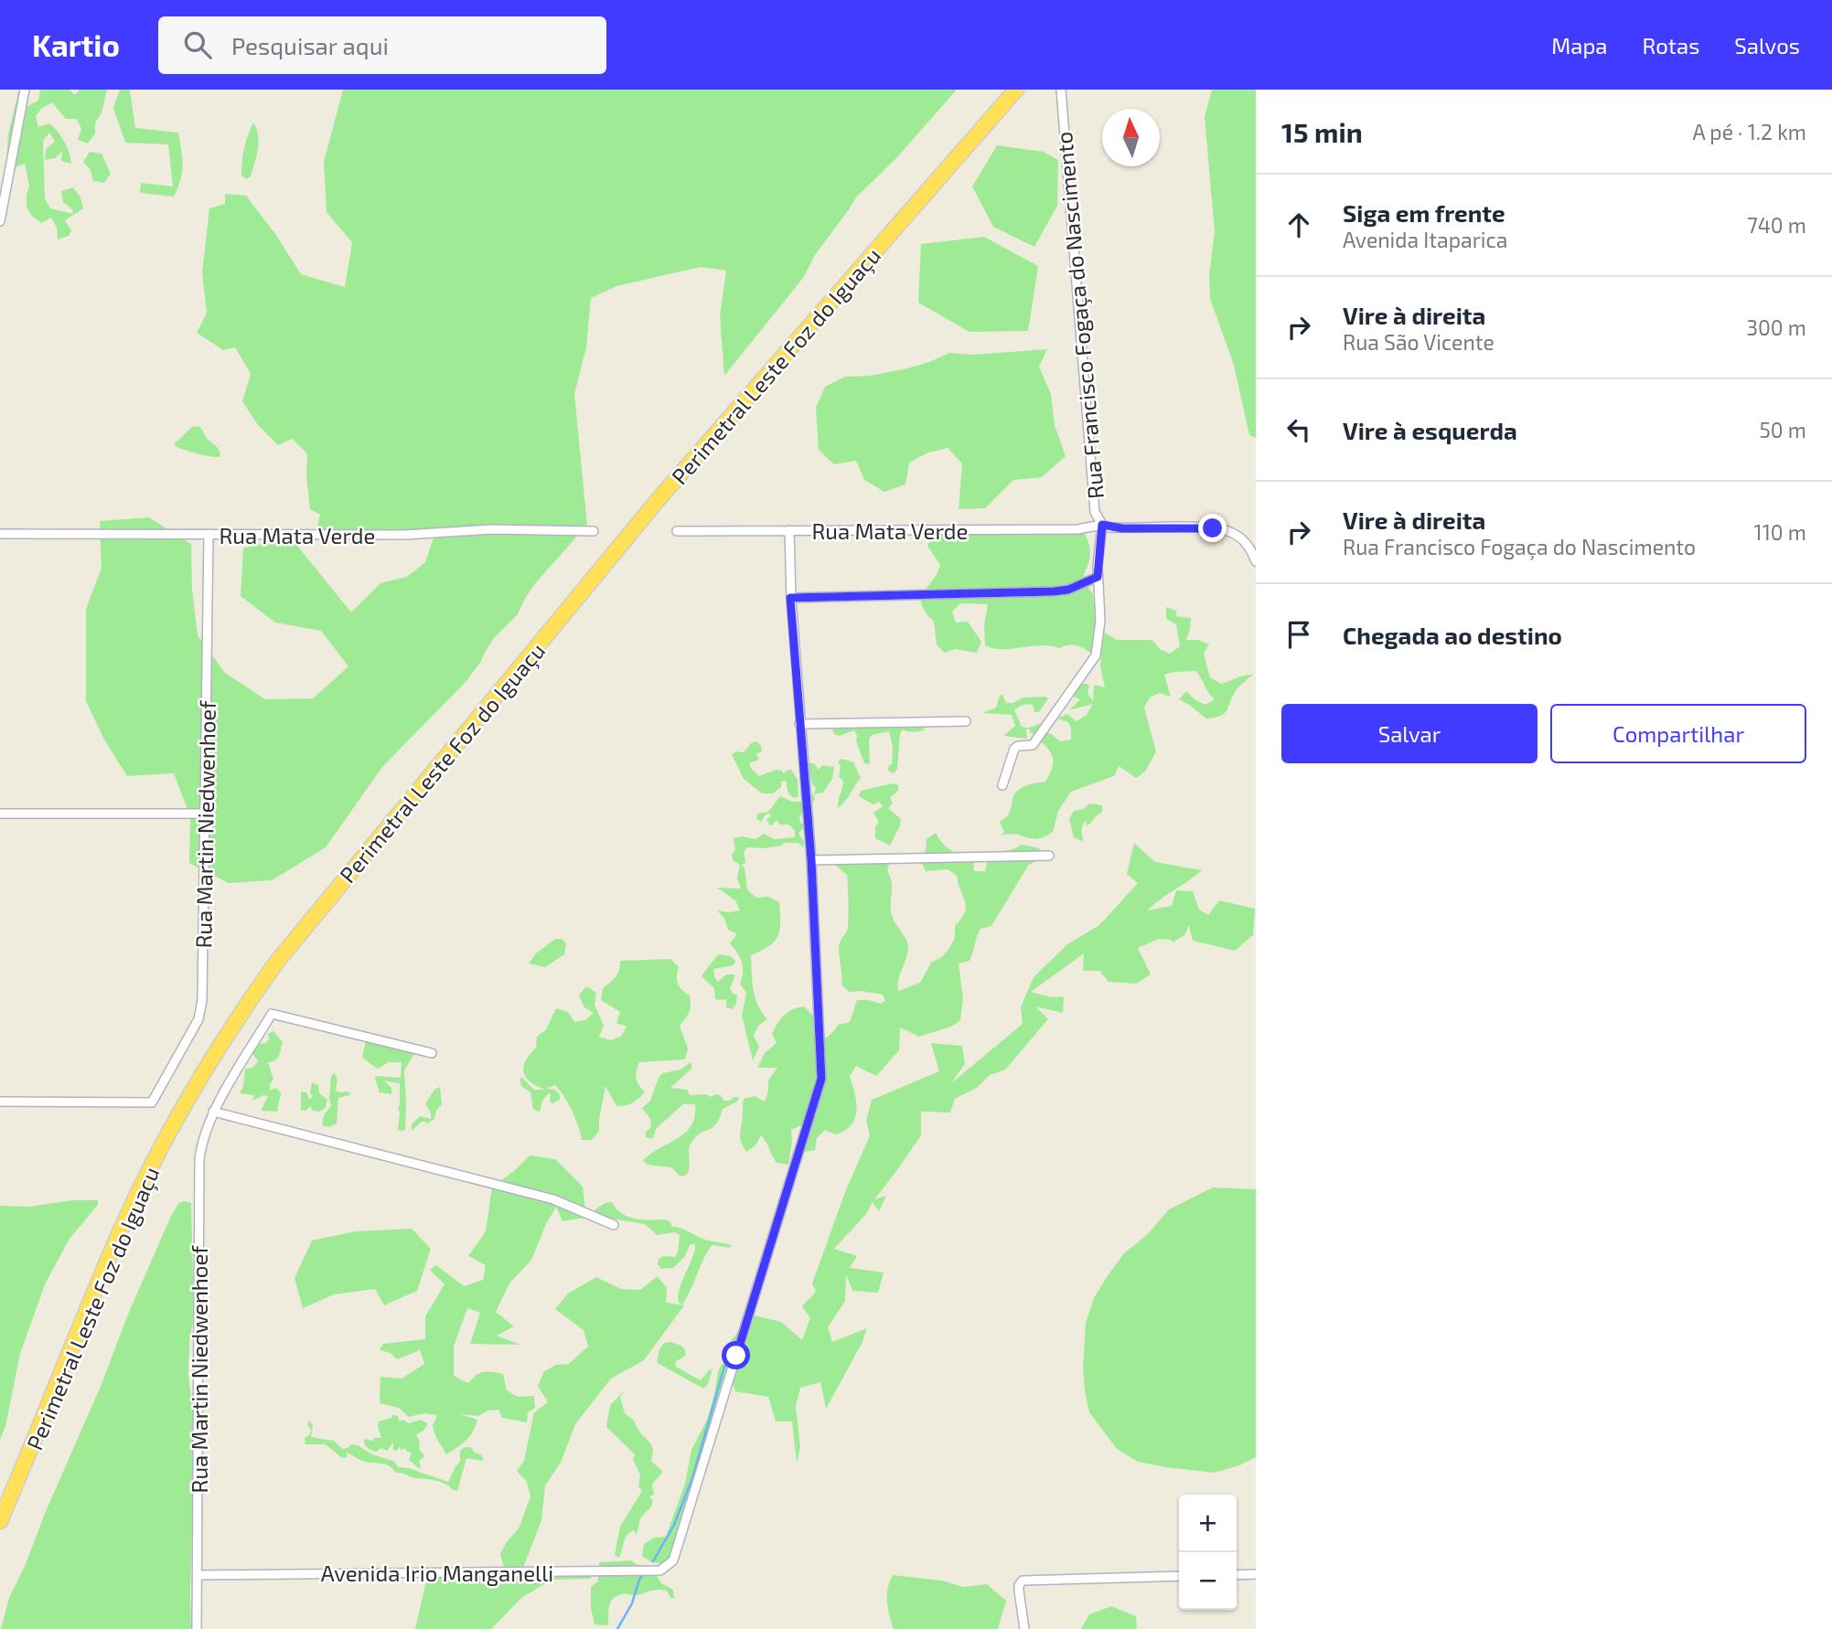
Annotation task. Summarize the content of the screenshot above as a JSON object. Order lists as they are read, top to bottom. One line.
{"streets":{"highway":["Perimetral Leste Foz do Iguaçu"],"street":["Rua Francisco Fogaça do Nascimento","Rua Mata Verde","Rua Martin Niedwenhoef","Avenida Irio Manganelli"]},"crossings":[["Rua Francisco Fogaça do Nascimento","Rua Mata Verde"],["Rua Mata Verde","Rua Martin Niedwenhoef"],["Rua Martin Niedwenhoef","Avenida Irio Manganelli"]],"north":"top","page":{"header":"Kartio","search":"Pesquisar aqui","nav":["Mapa","Rotas","Salvos"],"heading":["15 min","A pé · 1.2 km"],"list":[["Siga em frente","Avenida Itaparica","740 m"],["Vire à direita","Rua São Vicente","300 m"],["Vire à esquerda","50 m"],["Vire à direita","Rua Francisco Fogaça do Nascimento","110 m"],"Chegada ao destino"],"buttons":["Salvar","Compartilhar"],"map_buttons":["+","−"]}}
